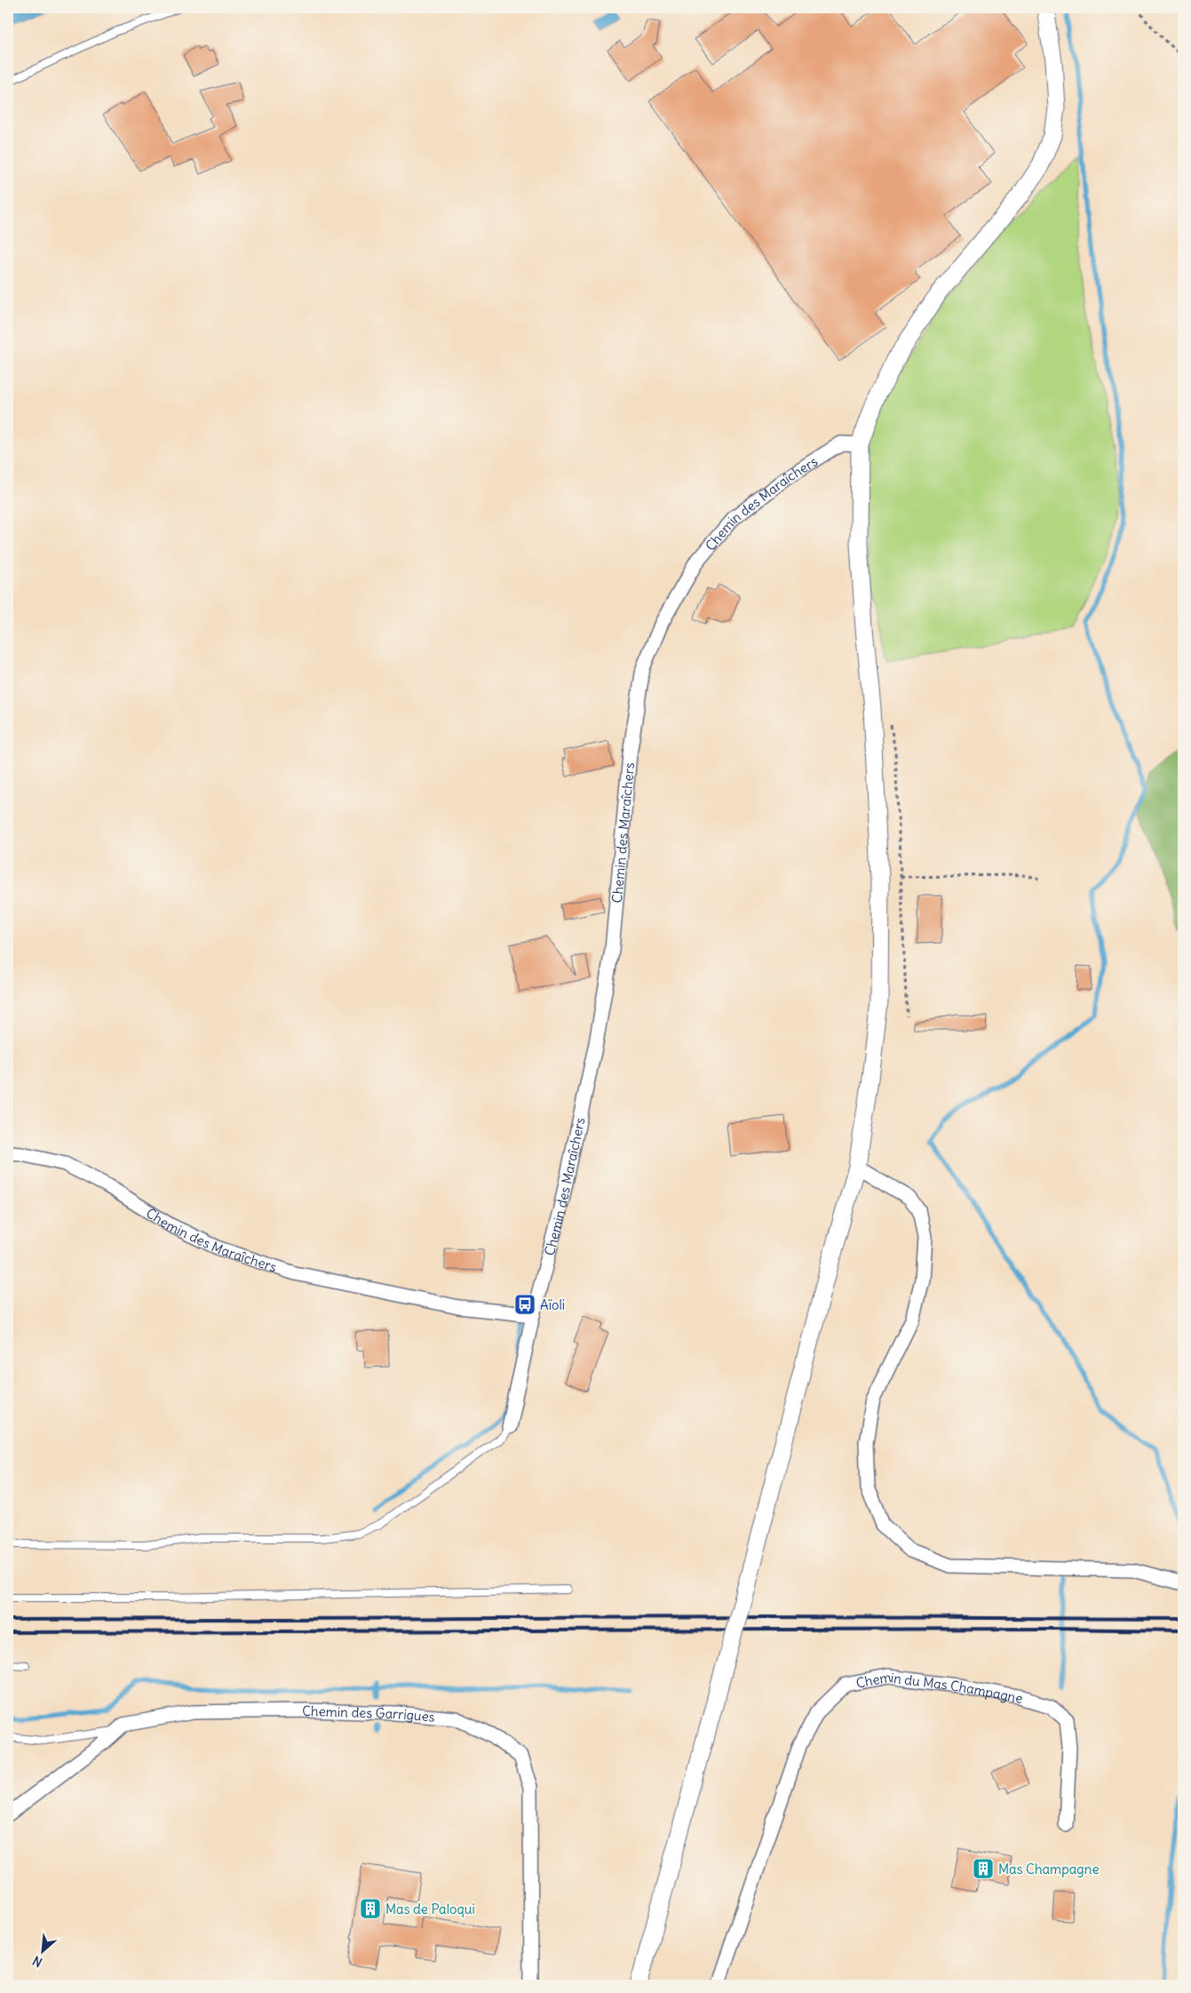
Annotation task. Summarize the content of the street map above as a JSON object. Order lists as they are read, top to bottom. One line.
{"streets":{"street":["Chemin des Maraîchers","Chemin du Mas Champagne","Chemin des Garrigues"]},"places":{"bus stop":["Aïoli"],"building":["Mas Champagne","Mas de Paloqui"]},"north":"bottom left"}
